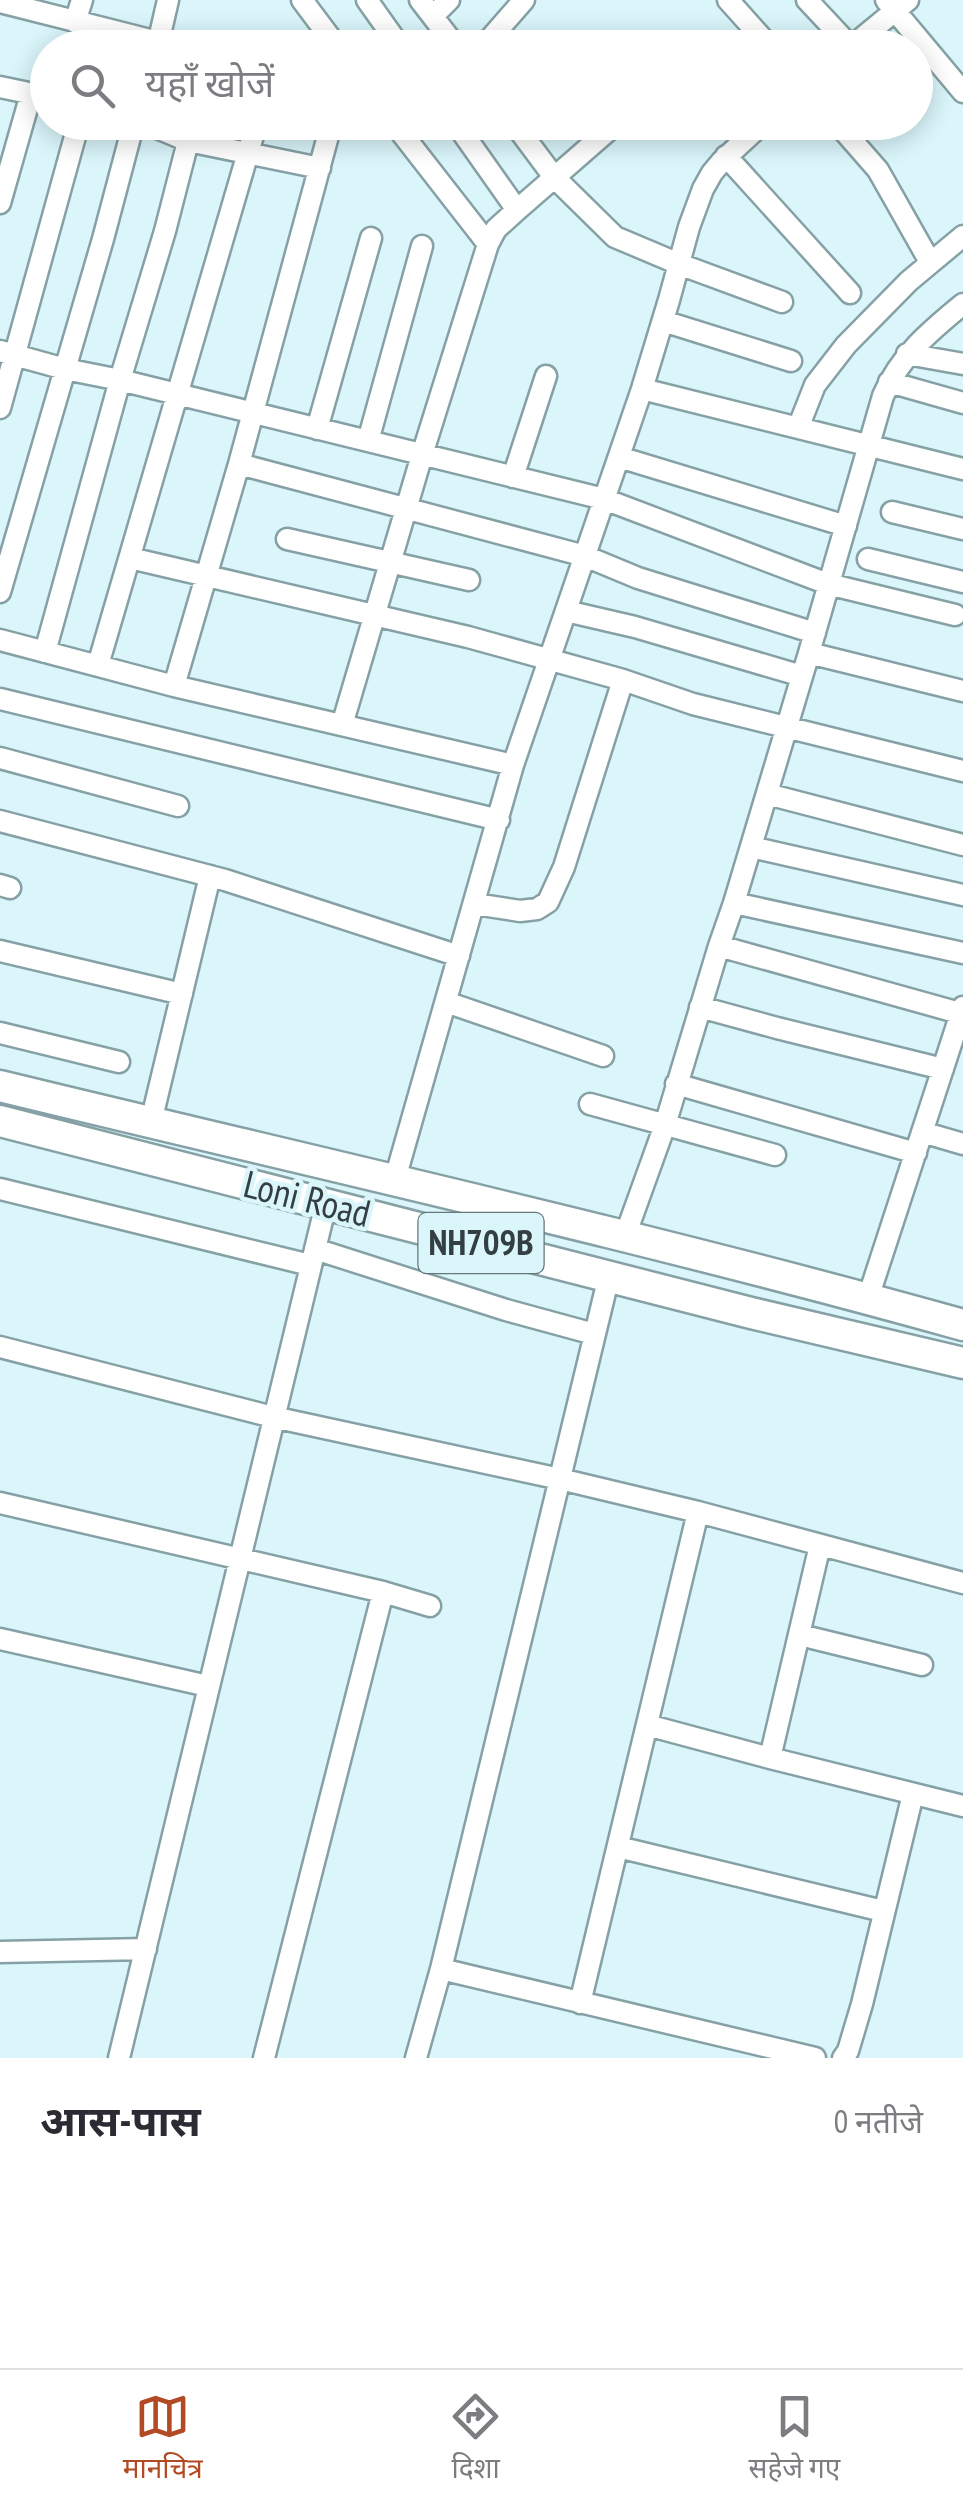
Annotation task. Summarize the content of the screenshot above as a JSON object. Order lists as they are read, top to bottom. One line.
{"streets":{"highway":["Loni Road","NH709B"]},"page":{"search":"यहाँ खोजें","heading":["आस-पास","0 नतीजे"],"nav":["मानचित्र","दिशा","सहेजे गए"]}}
